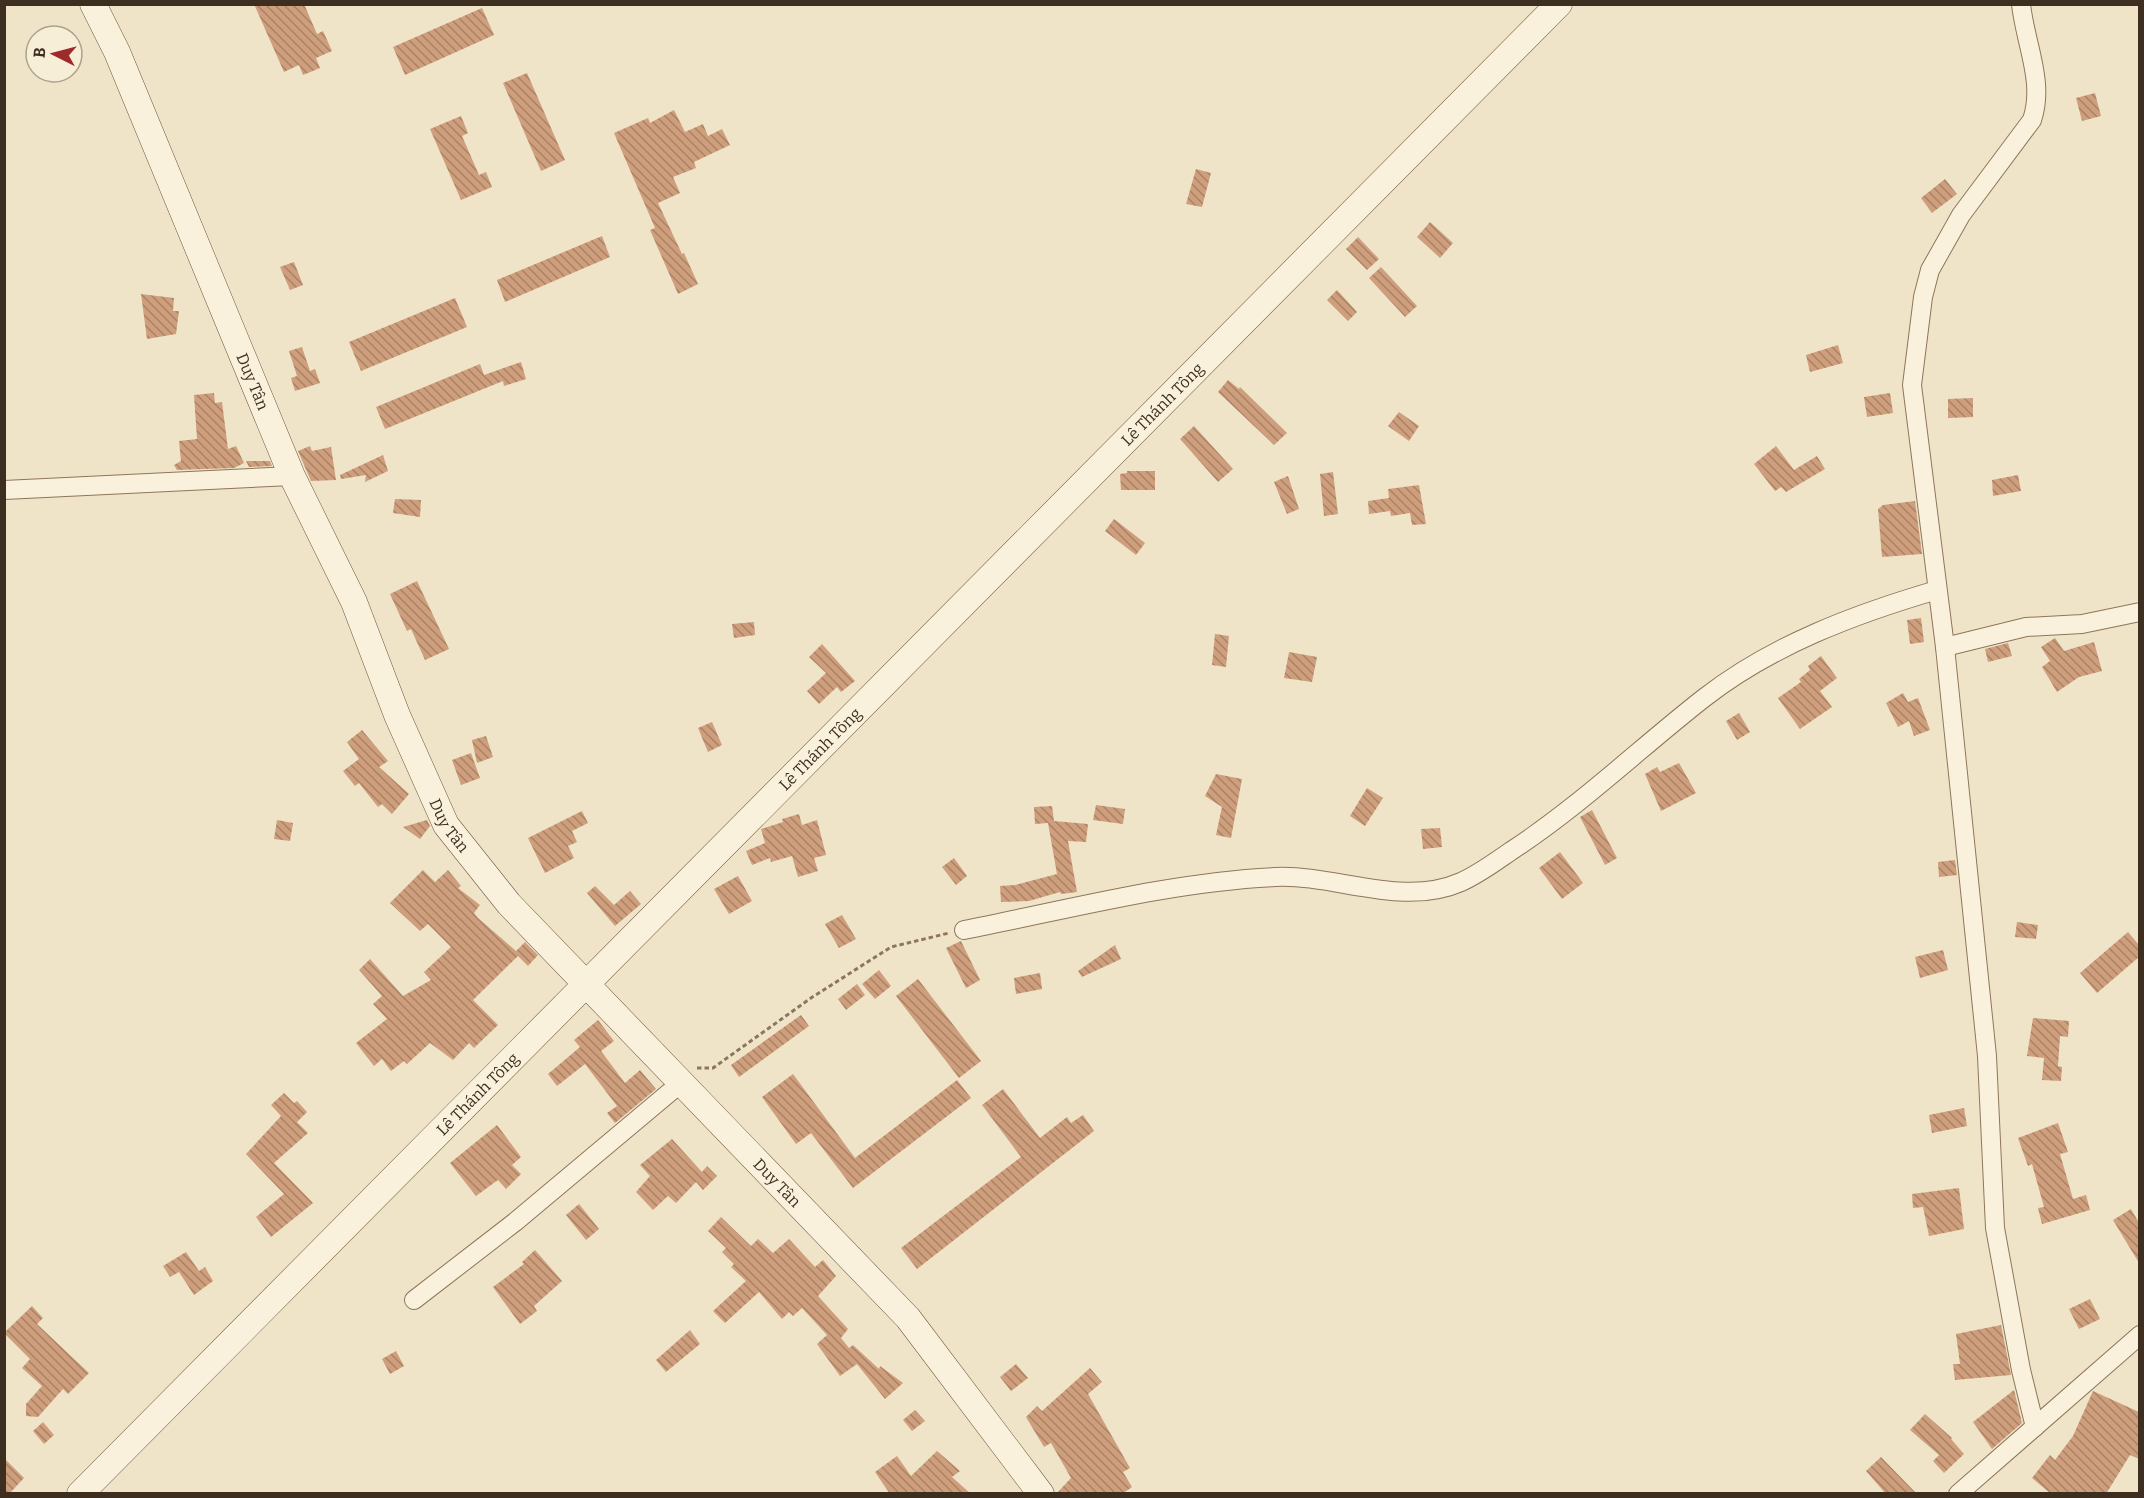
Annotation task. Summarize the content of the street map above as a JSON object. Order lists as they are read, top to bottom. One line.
{"streets":{"street":["Duy Tân","Lê Thánh Tông"]},"crossings":[["Duy Tân","Lê Thánh Tông"]],"north":"left"}
